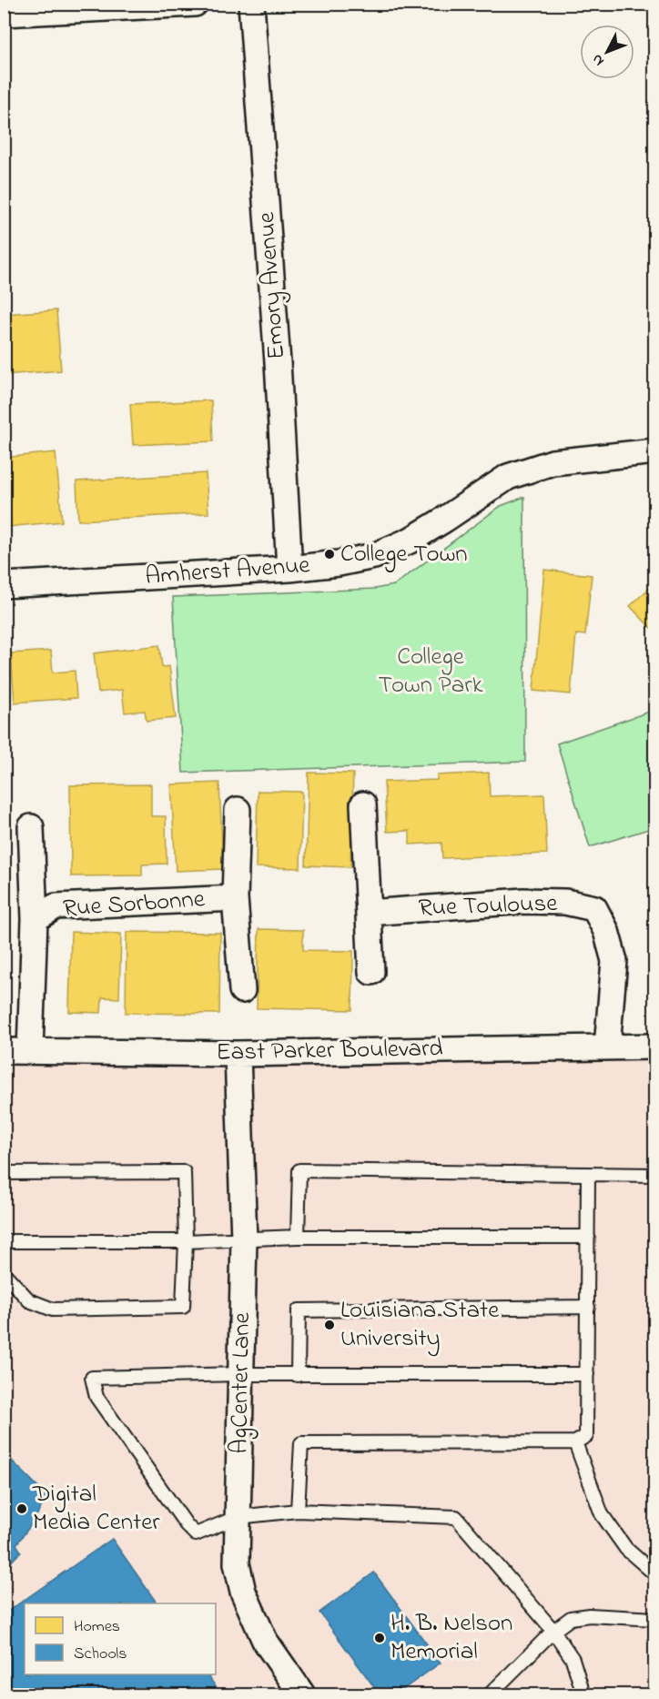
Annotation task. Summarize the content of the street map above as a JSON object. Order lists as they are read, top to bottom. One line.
{"streets":{"street":["Emory Avenue","Amherst Avenue","Rue Sorbonne","Rue Toulouse","East Parker Boulevard","AgCenter Lane"]},"crossings":[["Emory Avenue","Amherst Avenue"],["Rue Toulouse","East Parker Boulevard"],["East Parker Boulevard","AgCenter Lane"]],"parks":["College Town Park"],"places":["College Town","Louisiana State University","Digital Media Center","H. B. Nelson Memorial"],"legend":["Homes","Schools"],"north":"bottom left"}
